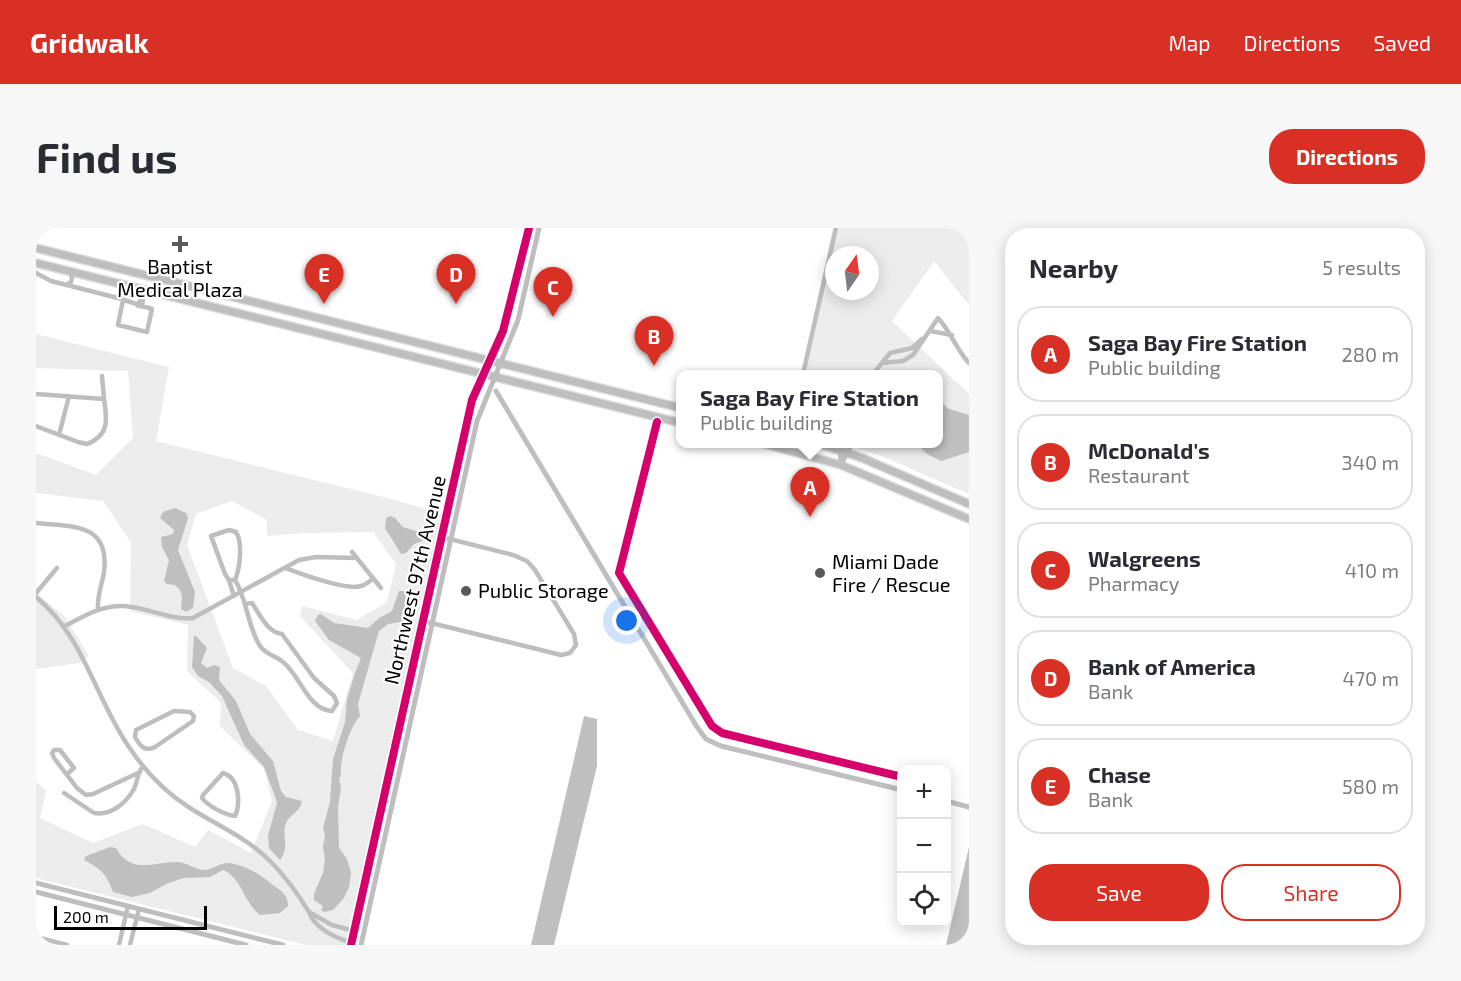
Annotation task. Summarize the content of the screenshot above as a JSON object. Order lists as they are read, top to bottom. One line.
{"streets":{"street":["Northwest 97th Avenue"]},"places":{"health":["Baptist Medical Plaza"],"other":["Miami Dade Fire / Rescue","Public Storage"]},"scale_bar":"200 m","north":"top","page":{"header":"Gridwalk","nav":["Map","Directions","Saved"],"buttons":["Directions",["Save","Share"]],"title":"Find us","heading":["Nearby","5 results"],"pins":["D","E","C","B","A"],"list":[{"mark":"A","name":"Saga Bay Fire Station","note":"Public building","value":"280 m"},{"mark":"B","name":"McDonald's","note":"Restaurant","value":"340 m"},{"mark":"C","name":"Walgreens","note":"Pharmacy","value":"410 m"},{"mark":"D","name":"Bank of America","note":"Bank","value":"470 m"},{"mark":"E","name":"Chase","note":"Bank","value":"580 m"}],"popup":["Saga Bay Fire Station","Public building"],"map_buttons":["+","−"],"scale":"200 m"}}
